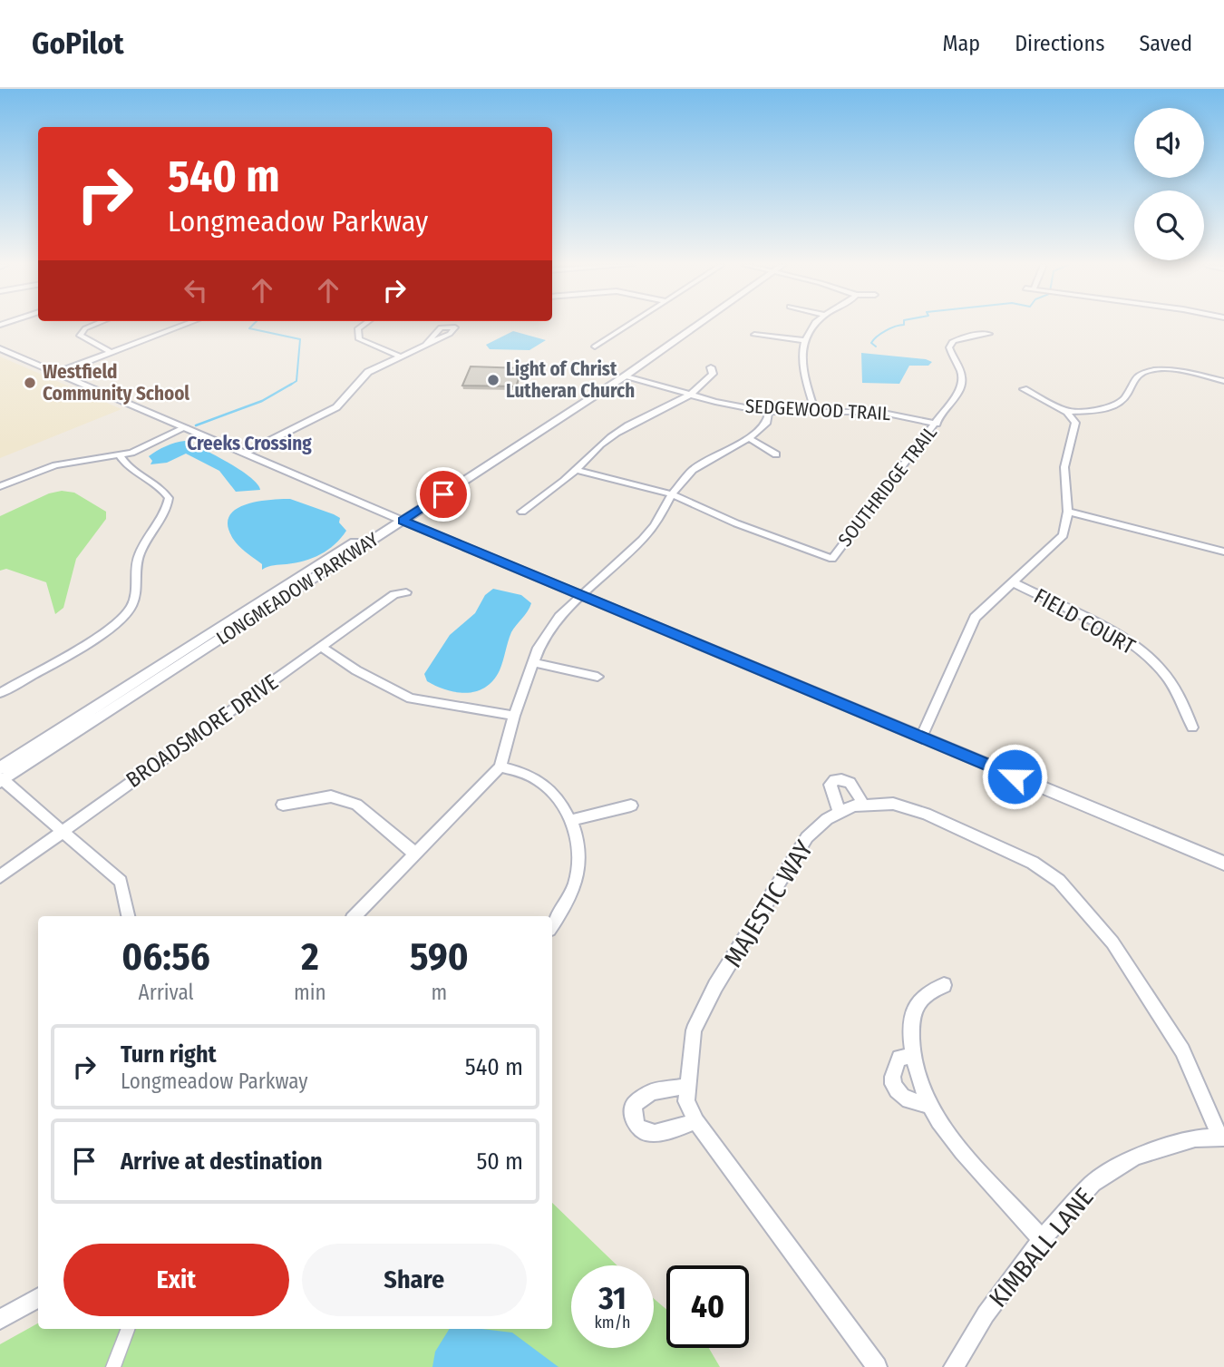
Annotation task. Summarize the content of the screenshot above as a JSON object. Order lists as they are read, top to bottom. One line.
{"streets":{"street":["SEDGEWOOD TRAIL","SOUTHRIDGE TRAIL","LONGMEADOW PARKWAY","FIELD COURT","BROADSMORE DRIVE","MAJESTIC WAY","KIMBALL LANE"]},"crossings":[["SEDGEWOOD TRAIL","SOUTHRIDGE TRAIL"],["SEDGEWOOD TRAIL","LONGMEADOW PARKWAY"],["MAJESTIC WAY","KIMBALL LANE"]],"districts":["Creeks Crossing"],"places":["Light of Christ Lutheran Church","Westfield Community School"],"page":{"header":"GoPilot","nav":["Map","Directions","Saved"],"turn":["540 m","Longmeadow Parkway"],"eta":["06:56","Arrival","2","min","590","m"],"list":[{"name":"Turn right","note":"Longmeadow Parkway","value":"540 m"},{"name":"Arrive at destination","value":"50 m"}],"buttons":["Exit","Share"],"speed":"31 km/h","limit":"40"}}
